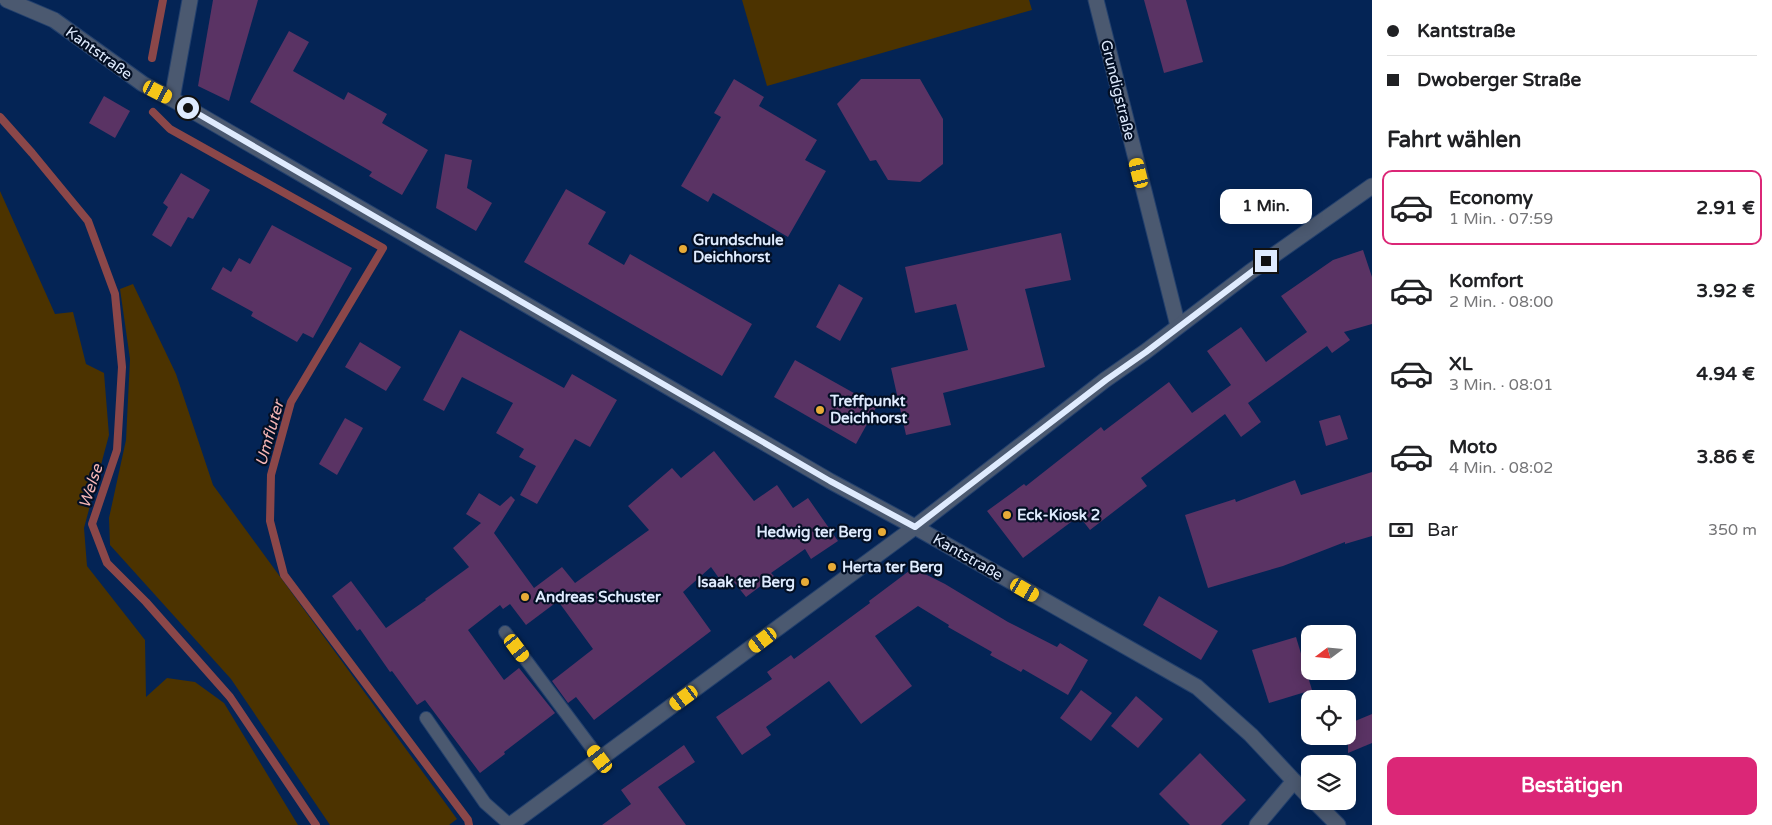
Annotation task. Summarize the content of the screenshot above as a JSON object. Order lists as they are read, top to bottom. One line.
{"streets":{"street":["Kantstraße","Grundigstraße"]},"water":["Umfluter","Welse"],"places":["Grundschule Deichhorst","Treffpunkt Deichhorst","Eck-Kiosk 2","Hedwig ter Berg","Herta ter Berg","Isaak ter Berg","Andreas Schuster"],"north":"left","page":{"banner":["Kantstraße","Dwoberger Straße"],"heading":"Fahrt wählen","list":[{"name":"Economy","note":"1 Min. · 07:59","value":"2.91 €"},{"name":"Komfort","note":"2 Min. · 08:00","value":"3.92 €"},{"name":"XL","note":"3 Min. · 08:01","value":"4.94 €"},{"name":"Moto","note":"4 Min. · 08:02","value":"3.86 €"}],"bubble":"1 Min.","pay":["Bar","350 m"],"buttons":"Bestätigen"}}
